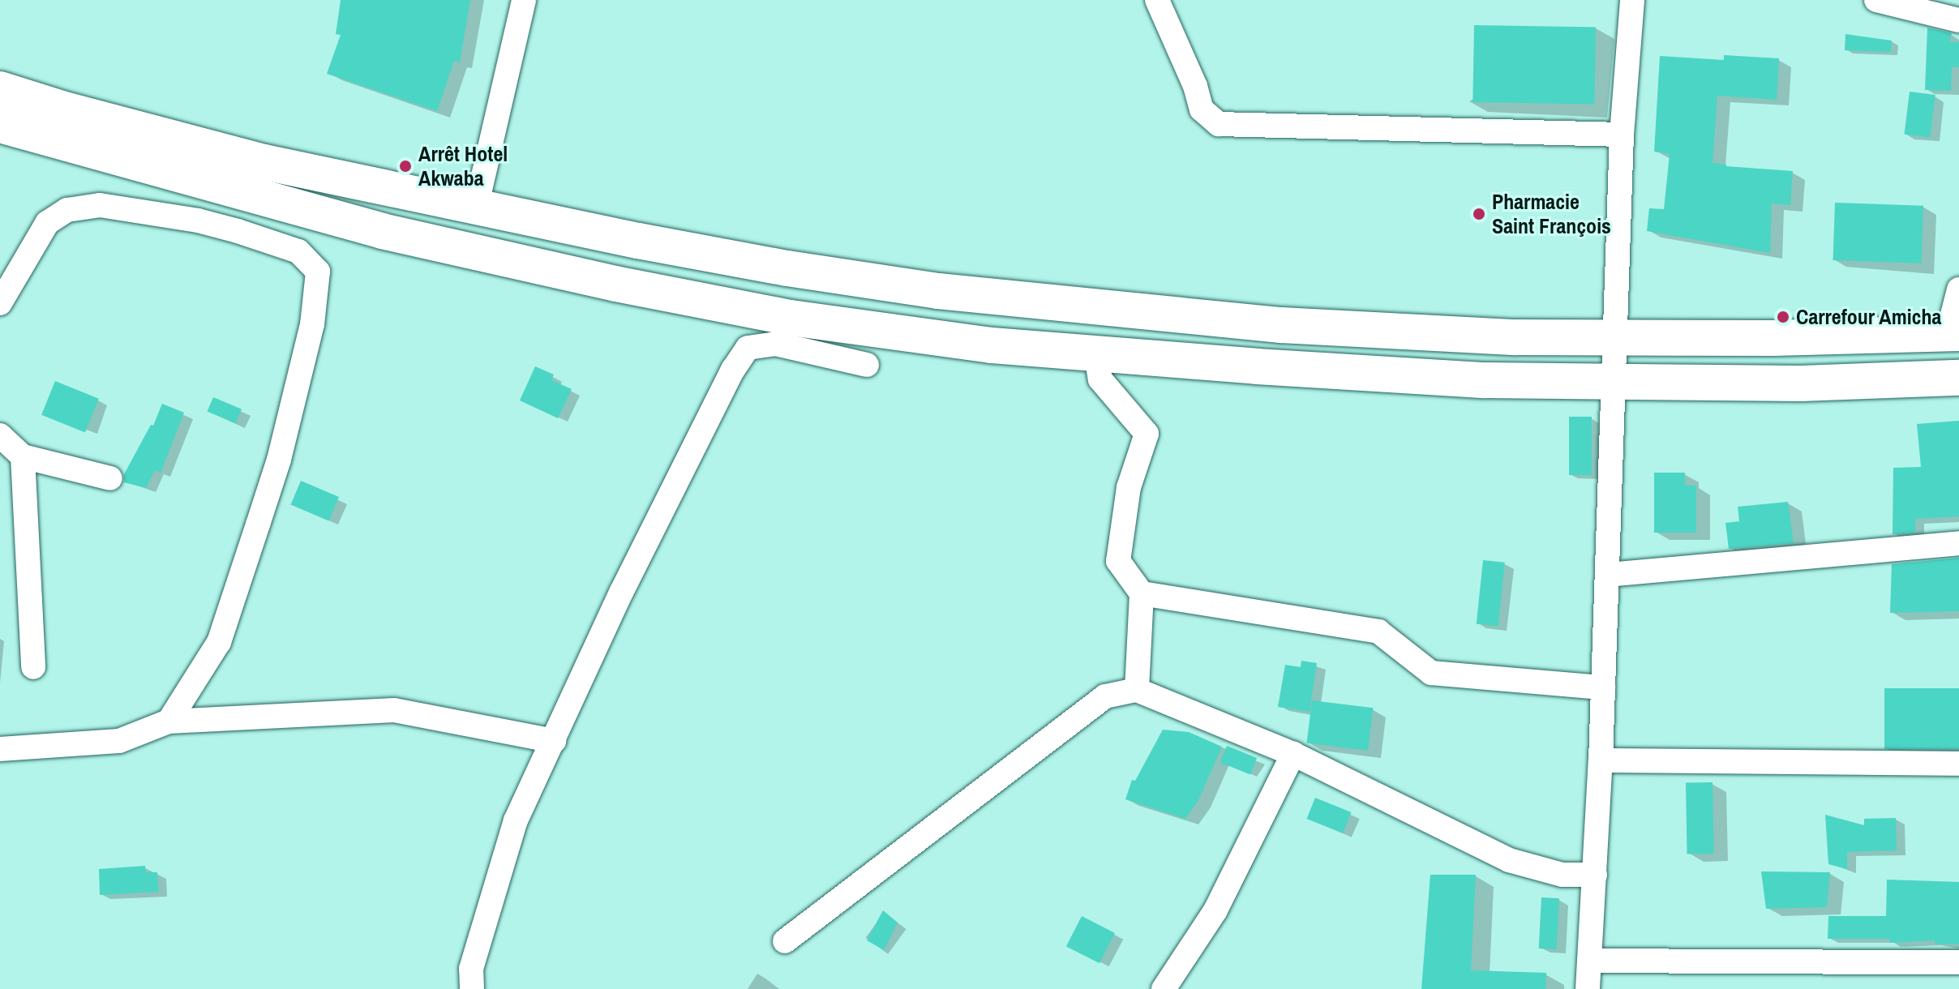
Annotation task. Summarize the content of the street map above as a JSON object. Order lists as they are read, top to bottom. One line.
{"places":["Arrêt Hotel Akwaba","Pharmacie Saint François","Carrefour Amicha"]}
